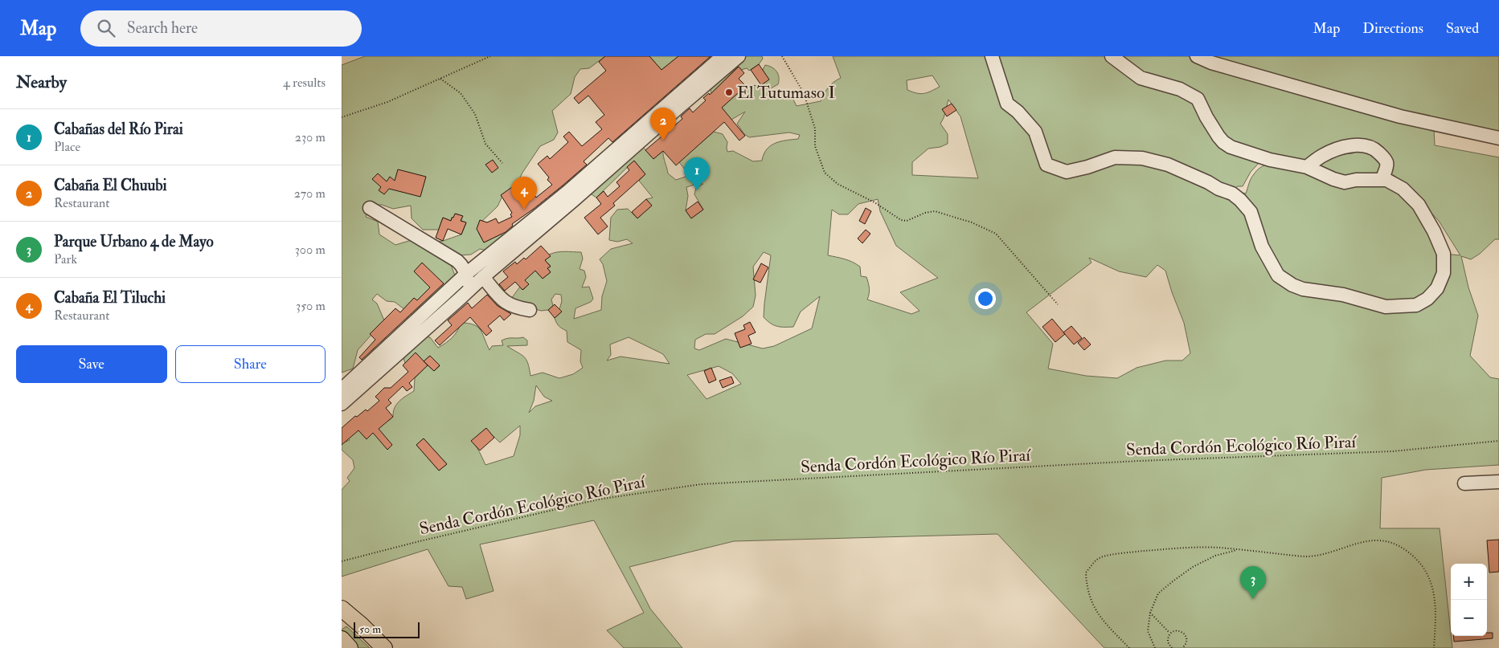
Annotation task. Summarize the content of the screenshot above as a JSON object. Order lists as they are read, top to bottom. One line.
{"streets":{"path":["Senda Cordón Ecológico Río Piraí"]},"places":["El Tutumaso I"],"scale_bar":"50 m","page":{"header":"Map","search":"Search here","nav":["Map","Directions","Saved"],"heading":["Nearby","4 results"],"pins":["2","1","4","3"],"list":[{"mark":"1","name":"Cabañas del Río Pirai","note":"Place","value":"230 m"},{"mark":"2","name":"Cabaña El Chuubi","note":"Restaurant","value":"270 m"},{"mark":"3","name":"Parque Urbano 4 de Mayo","note":"Park","value":"300 m"},{"mark":"4","name":"Cabaña El Tiluchi","note":"Restaurant","value":"350 m"}],"buttons":["Save","Share"],"map_buttons":["+","−"],"scale":"50 m"}}
